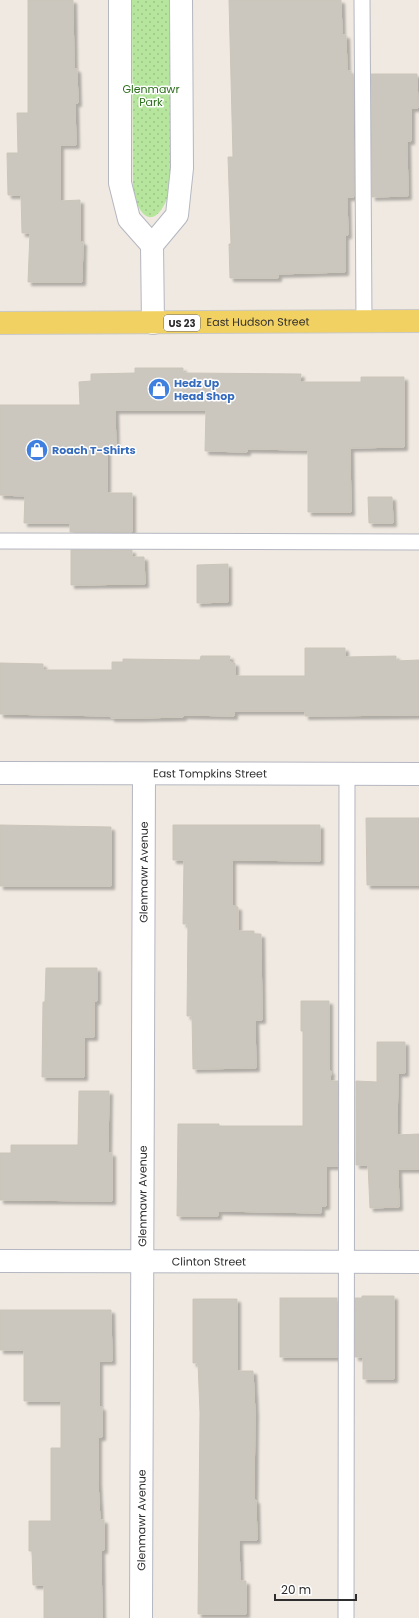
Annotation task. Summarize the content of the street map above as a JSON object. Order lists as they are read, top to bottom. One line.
{"streets":{"main road":["East Hudson Street","US 23"],"street":["East Tompkins Street","Glenmawr Avenue","Clinton Street"]},"crossings":[["East Tompkins Street","Glenmawr Avenue"],["Glenmawr Avenue","Clinton Street"]],"parks":["Glenmawr Park"],"places":{"shop":["Hedz Up Head Shop","Roach T-Shirts"]},"scale_bar":"20 m"}
